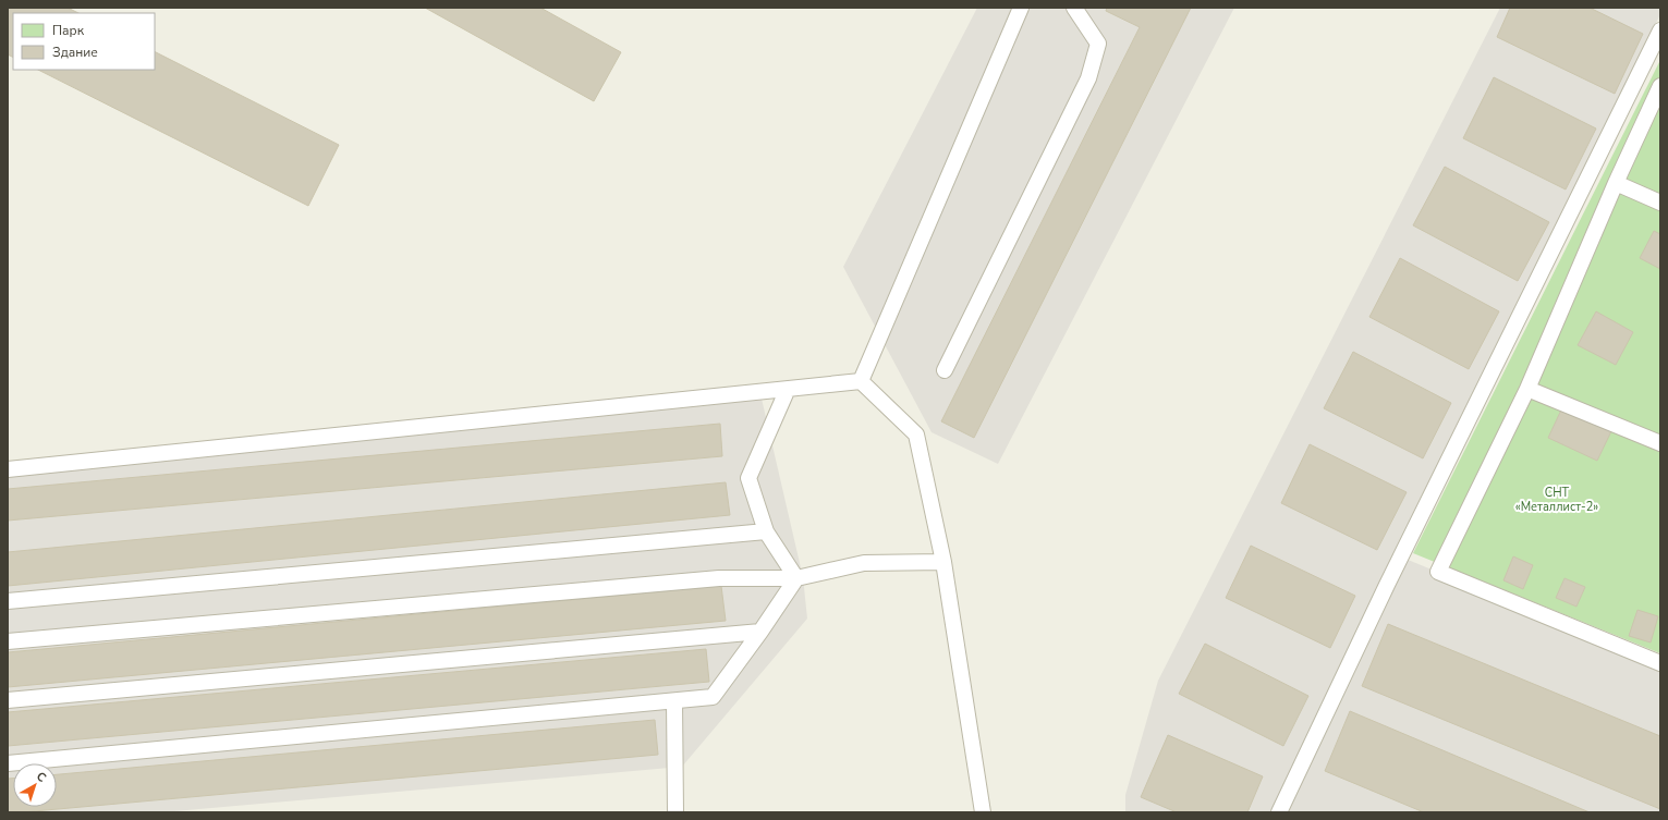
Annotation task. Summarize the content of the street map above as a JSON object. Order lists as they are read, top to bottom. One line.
{"parks":["СНТ «Металлист-2»"],"legend":["Парк","Здание"],"north":"top right"}
